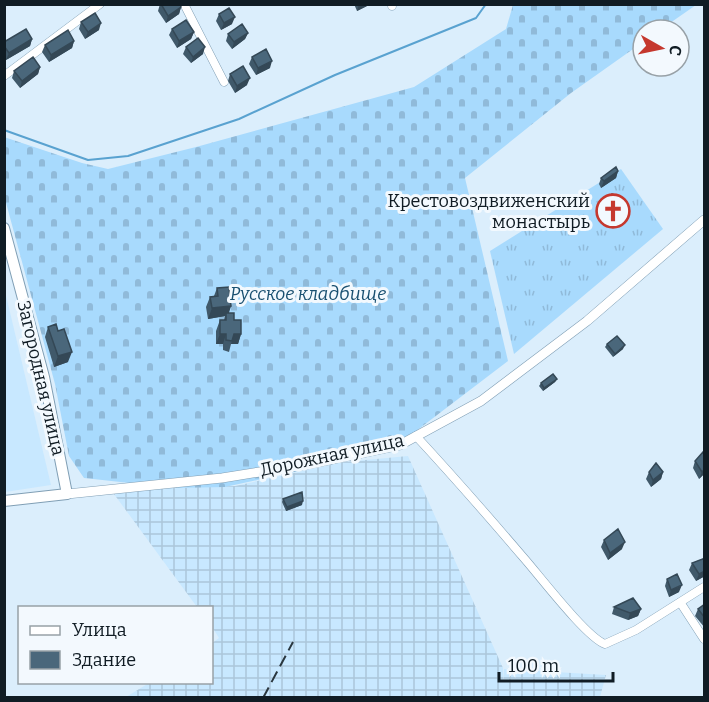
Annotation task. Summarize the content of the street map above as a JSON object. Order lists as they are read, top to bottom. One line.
{"streets":{"main road":["Загородная улица"],"street":["Дорожная улица"]},"crossings":[["Загородная улица","Дорожная улица"]],"parks":["Русское кладбище"],"places":{"church":["Крестовоздвиженский монастырь"]},"legend":["Улица","Здание"],"scale_bar":"100 m","north":"right"}
